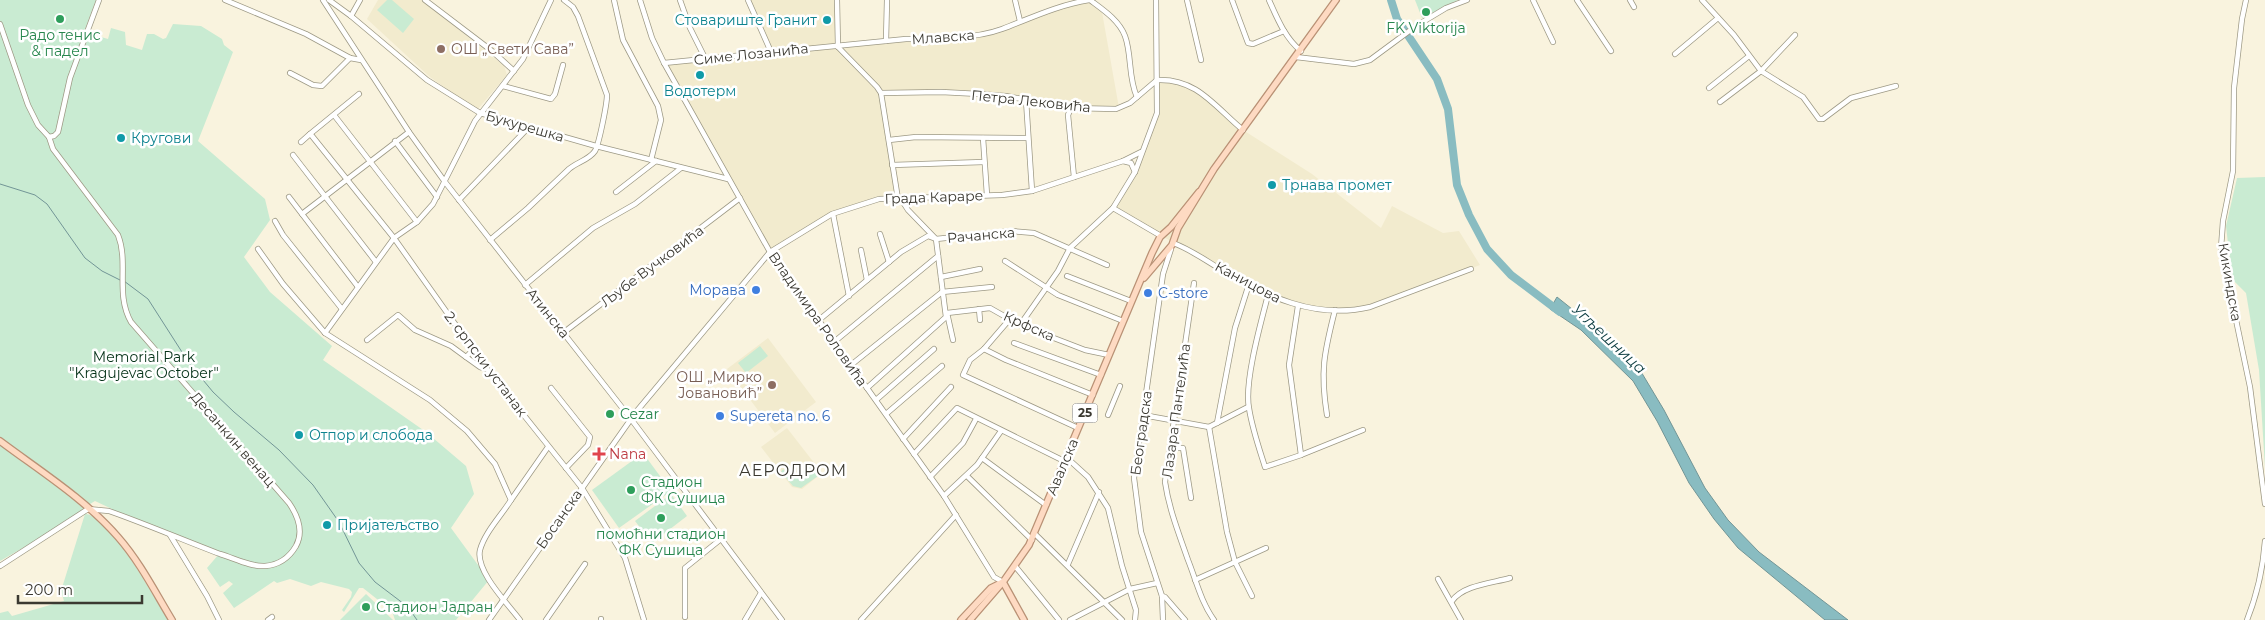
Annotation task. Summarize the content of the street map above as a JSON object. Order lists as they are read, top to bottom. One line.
{"streets":{"main road":["Владимира Роловића","25","Авалска"],"street":["Млавска","Симе Лозанића","Петра Лековића","Букурешка","Града Караре","Рачанска","Љубе Вучковића","Каницова","Кикиндска","Атинска","Крфска","2. српски устанак","Лазара Пантелића","Београдска","Десанкин венац","Босанска"]},"crossings":[["Млавска","Симе Лозанића"],["Симе Лозанића","Владимира Роловића"],["Букурешка","Владимира Роловића"],["Града Караре","Атинска"],["Града Караре","Владимира Роловића"],["Града Караре","Босанска"],["Рачанска","Владимира Роловића"],["Љубе Вучковића","Атинска"],["Љубе Вучковића","Владимира Роловића"],["Каницова","25"],["Каницова","Београдска"],["Атинска","Босанска"],["Владимира Роловића","Авалска"],["Крфска","Авалска"],["2. српски устанак","Босанска"],["25","Београдска"],["25","Авалска"]],"districts":["АЕРОДРОМ"],"water":["Угљешница"],"parks":["Memorial Park \"Kragujevac October\""],"places":{"other":["FK Viktorija","Радо тенис & падел","Стовариште Гранит","ОШ „Свети Сава”","Водотерм","Кругови","Трнава промет","Морава","C-store","ОШ „Мирко Јовановић”","Cezar","Supereta no. 6","Отпор и слобода","Стадион ФК Сушица","помоћни стадион ФК Сушица","Пријатељство","Стадион Јадран"],"health":["Nana"]},"scale_bar":"200 m"}
